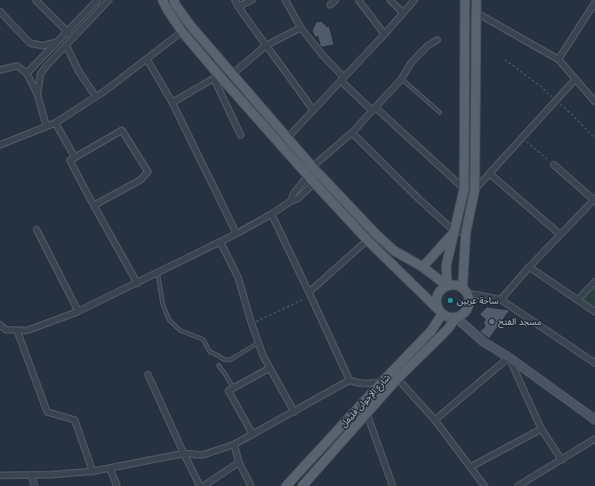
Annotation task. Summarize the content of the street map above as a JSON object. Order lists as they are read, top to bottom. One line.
{"streets":{"main road":["شارع الإخوان فليفل"]},"places":["ساحة عربين","مسجد الفتح"]}
